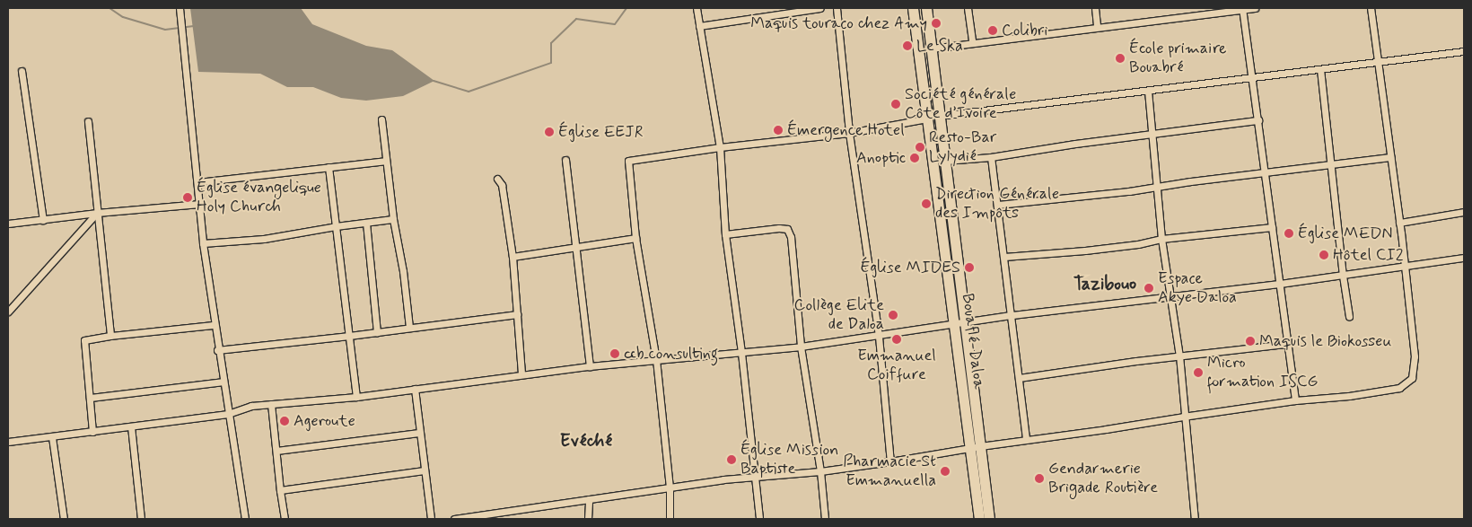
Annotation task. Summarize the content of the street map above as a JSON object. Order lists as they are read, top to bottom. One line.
{"streets":{"highway":["Bouaflé-Daloa"]},"districts":["Tazibouo","Evéché"],"places":["Maquis touraco chez Amy","Colibri","Le Ska","École primaire Bouabré","Société générale Côte d’Ivoire","Émergence Hotel","Église EEJR","Resto-Bar Lylydié","Anoptic","Église évangelique Holy Church","Direction Générale des Impôts","Église MEDN","Hôtel CI2","Église MIDES","Espace Akye Daloa","Collège Elite de Daloa","Emmanuel Coiffure","Maquis le Biokosseu","ccb consulting","Micro formation ISCG","Ageroute","Église Mission Baptiste","Pharmacie St Emmanuella","Gendarmerie Brigade Routière"]}
